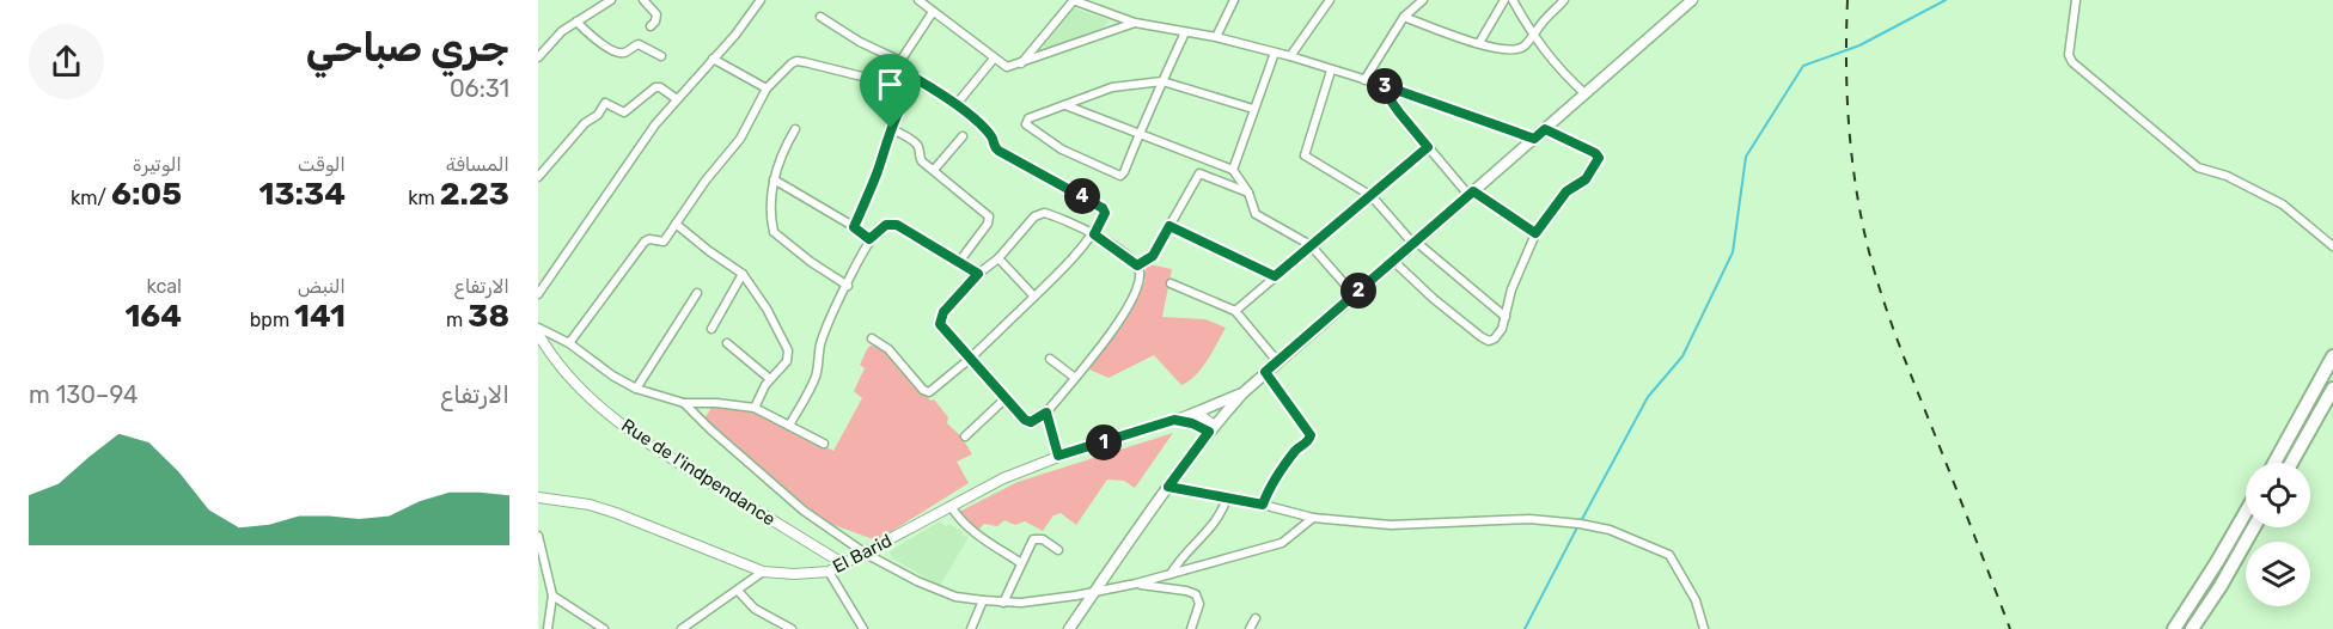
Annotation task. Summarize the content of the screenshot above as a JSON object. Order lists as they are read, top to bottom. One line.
{"streets":{"street":["Rue de l'indpendance","El Barid"]},"crossings":[["Rue de l'indpendance","El Barid"]],"page":{"heading":["جري صباحي","06:31"],"pins":["3","4","2","1"],"stats":[["المسافة","2.23 km"],["الوقت","13:34"],["الوتيرة","6:05 /km"],["الارتفاع","38 m"],["النبض","141 bpm"],["kcal","164"]],"chart":["الارتفاع","94–130 m"]}}
